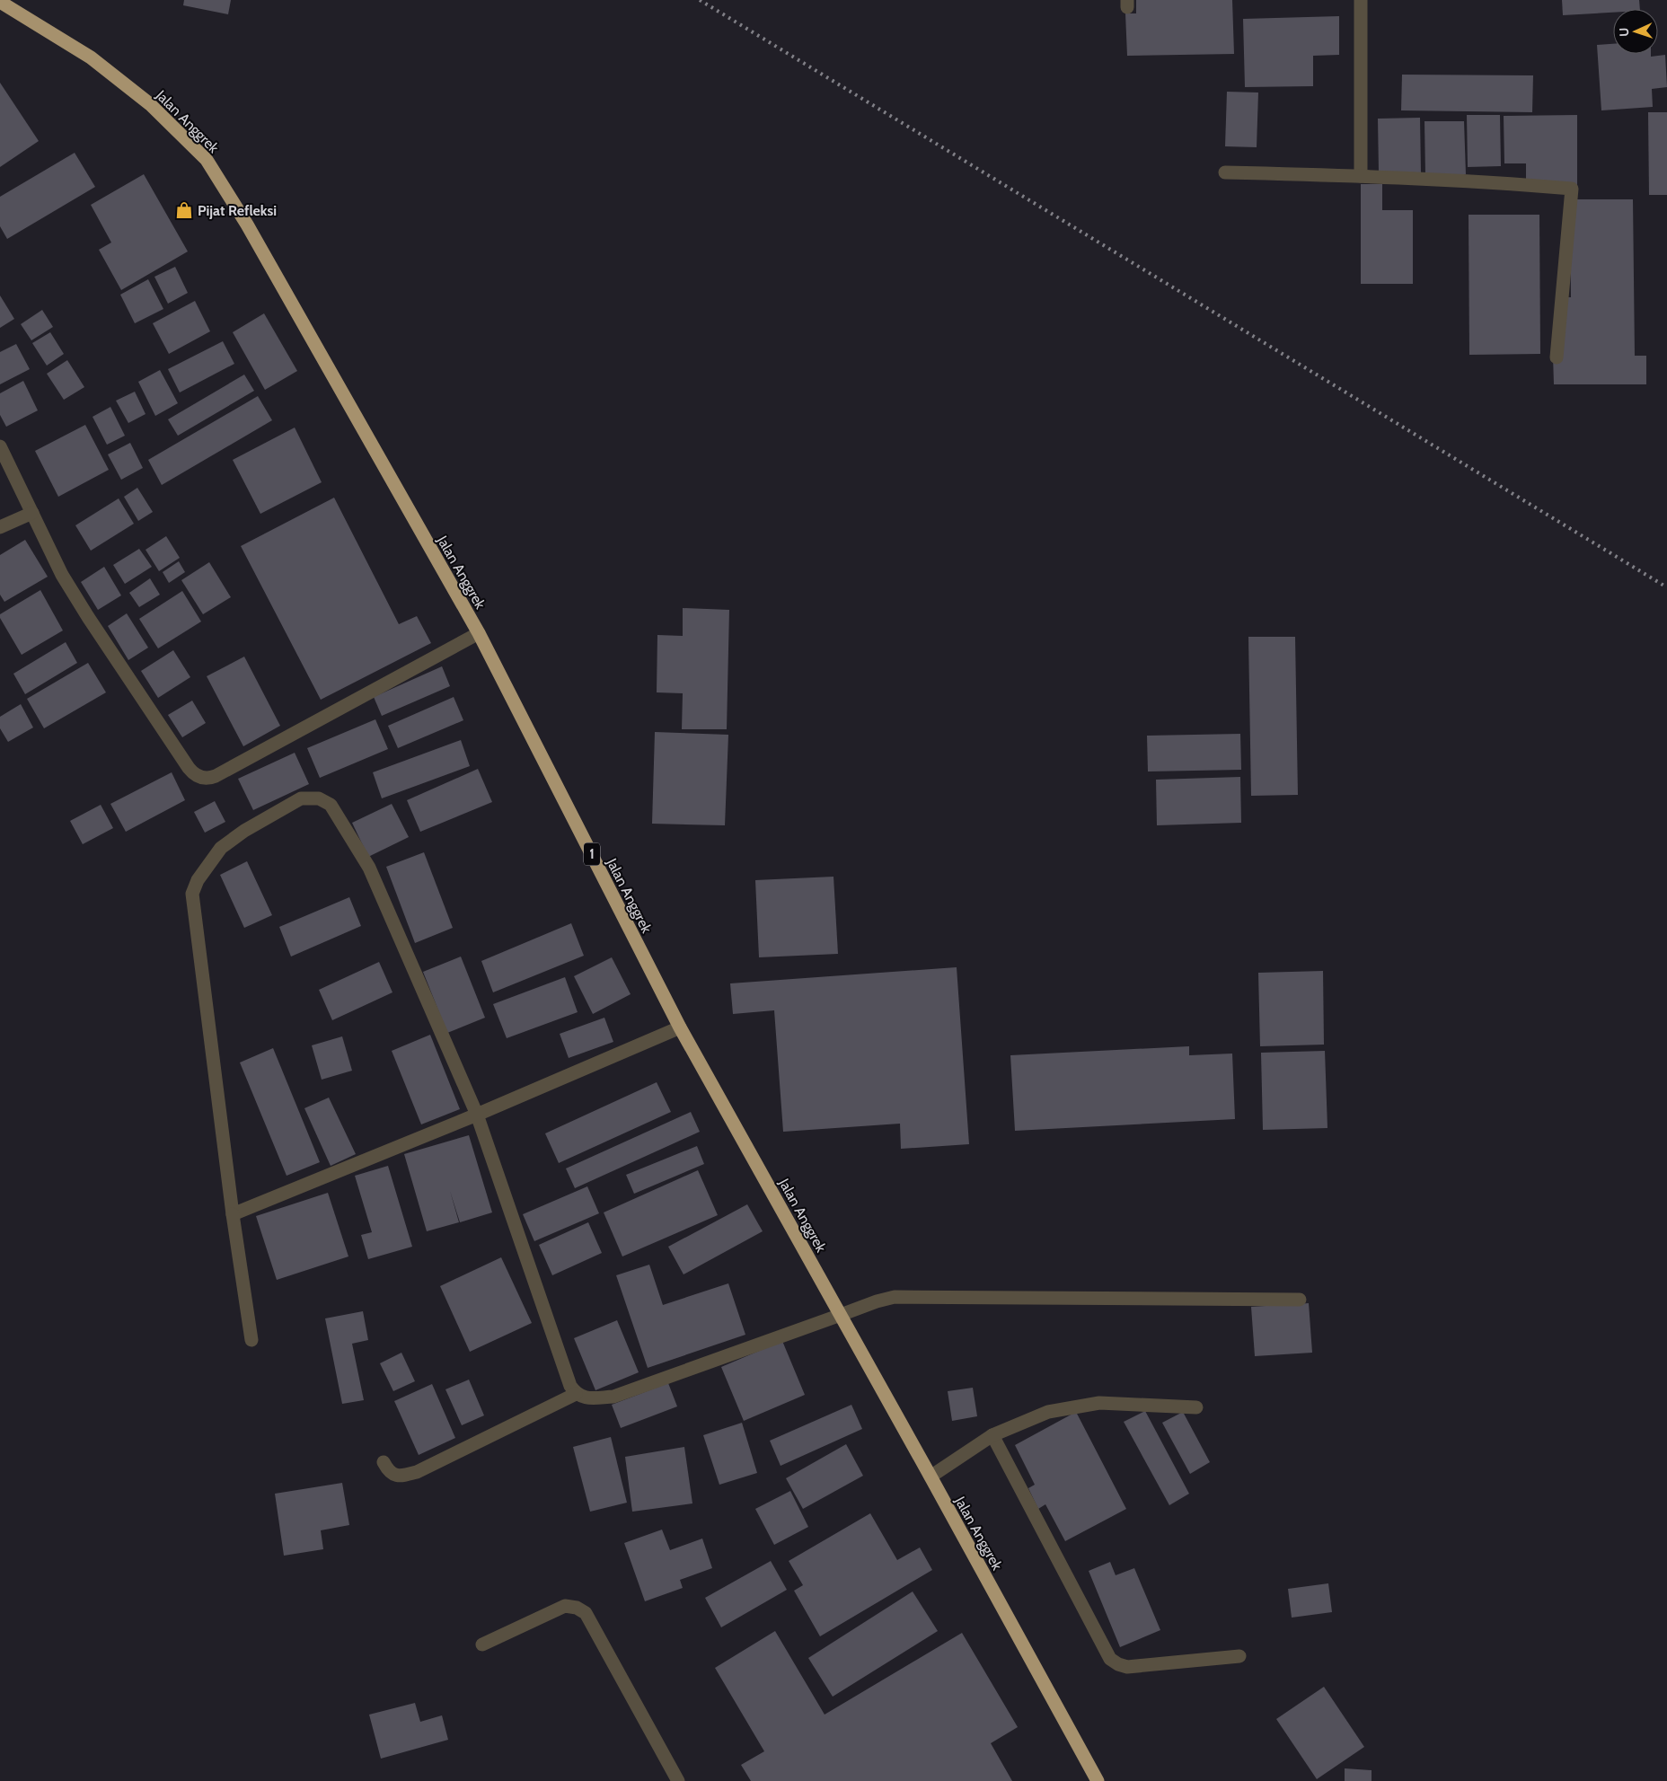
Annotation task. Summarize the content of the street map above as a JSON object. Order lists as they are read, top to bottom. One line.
{"streets":{"highway":["Jalan Anggrek","1"]},"places":{"shop":["Pijat Refleksi"]},"north":"left"}
